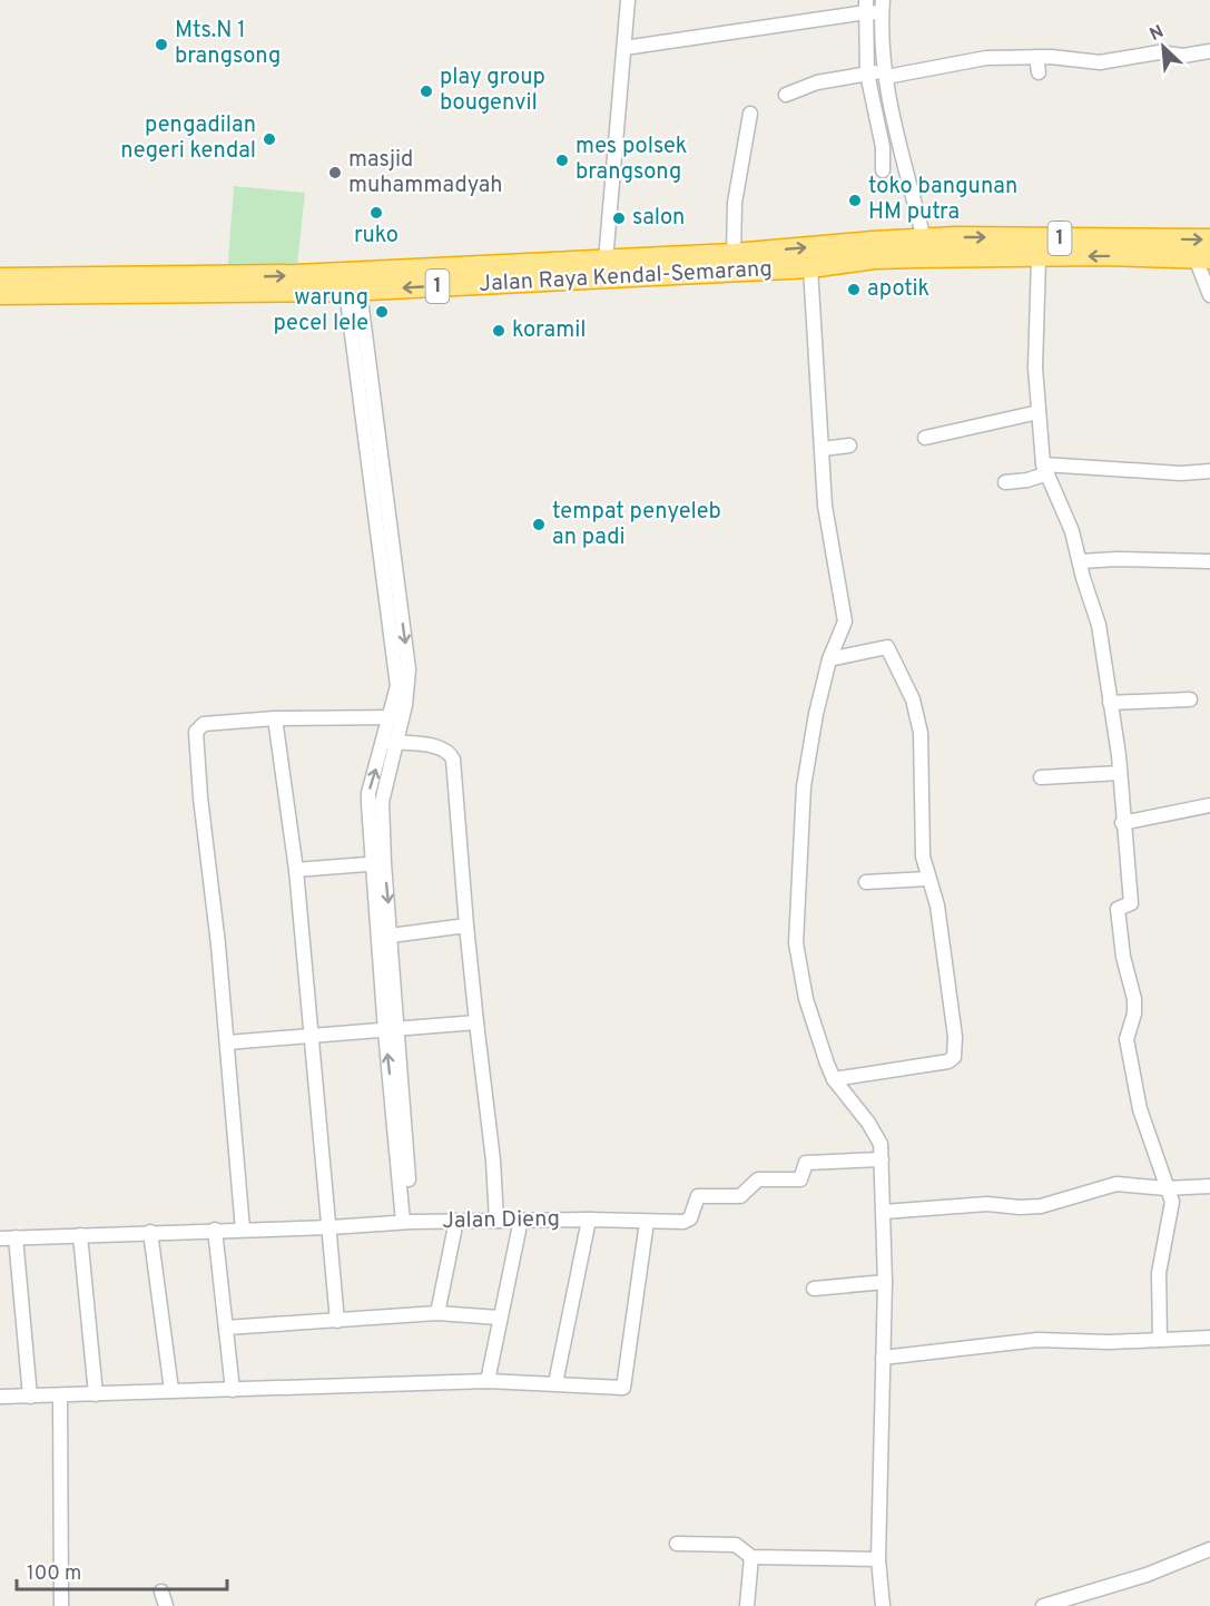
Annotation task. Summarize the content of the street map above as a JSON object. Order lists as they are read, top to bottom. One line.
{"streets":{"highway":["1","Jalan Raya Kendal-Semarang"],"street":["Jalan Dieng"]},"places":["Mts.N 1 brangsong","play group bougenvil","pengadilan negeri kendal","mes polsek brangsong","masjid muhammadyah","toko bangunan HM putra","ruko","salon","apotik","warung pecel lele","koramil","tempat penyeleb an padi"],"scale_bar":"100 m","north":"top left"}
